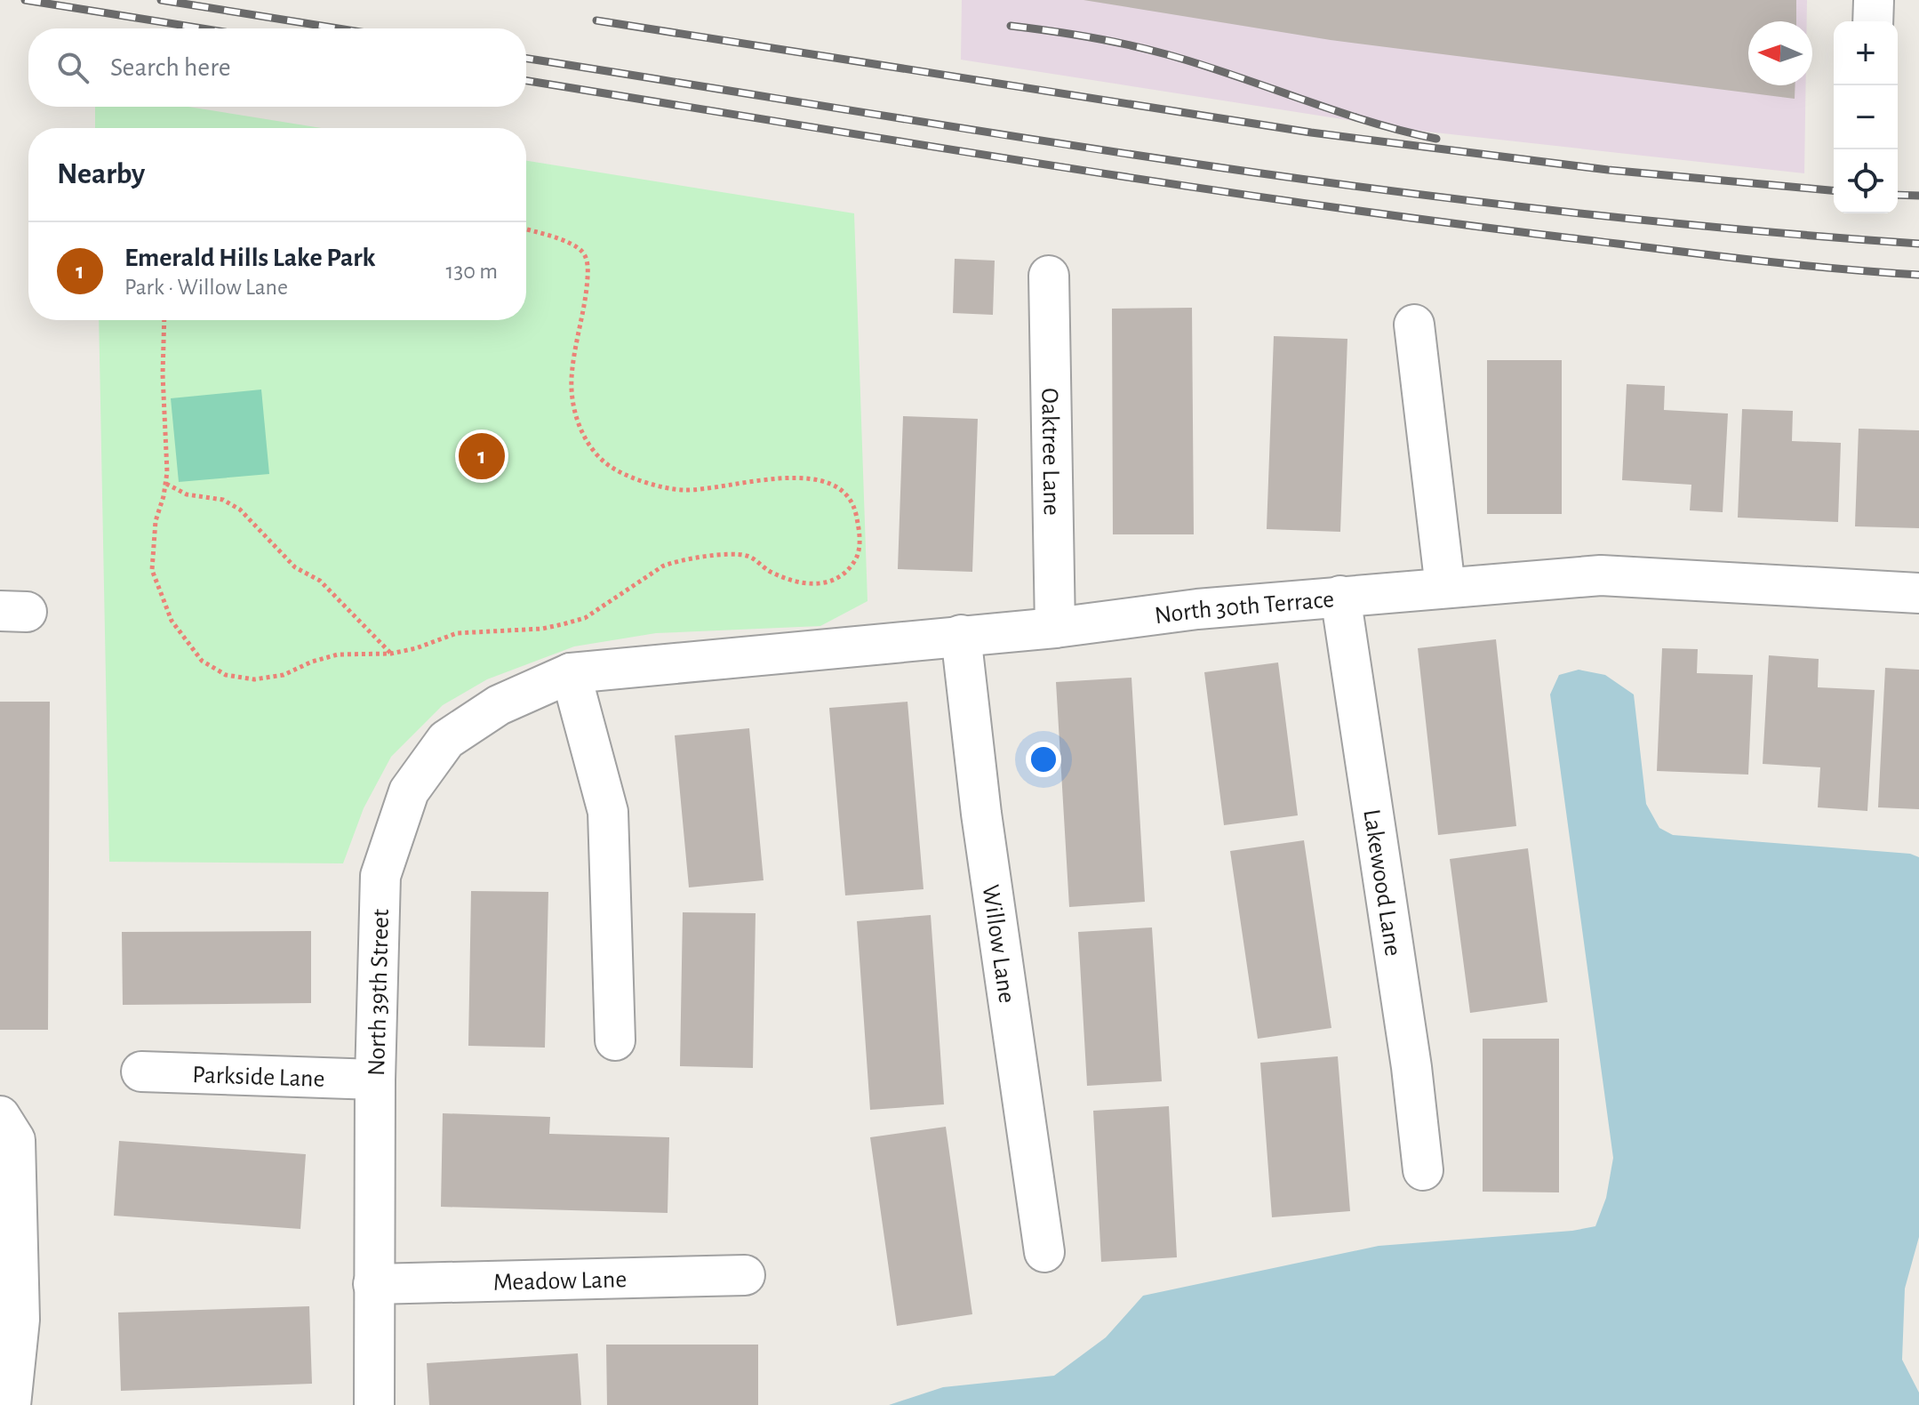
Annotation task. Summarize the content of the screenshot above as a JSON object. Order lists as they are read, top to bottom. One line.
{"streets":{"street":["Oaktree Lane","North 30th Terrace","Lakewood Lane","Willow Lane","North 39th Street","Parkside Lane","Meadow Lane"]},"crossings":[["Oaktree Lane","North 30th Terrace"],["North 30th Terrace","Lakewood Lane"],["North 30th Terrace","Willow Lane"],["North 30th Terrace","North 39th Street"],["North 39th Street","Parkside Lane"],["North 39th Street","Meadow Lane"]],"north":"left","page":{"map_buttons":["+","−"],"search":"Search here","heading":"Nearby","list":[{"mark":"1","name":"Emerald Hills Lake Park","note":"Park · Willow Lane","value":"130 m"}],"pins":"1"}}
